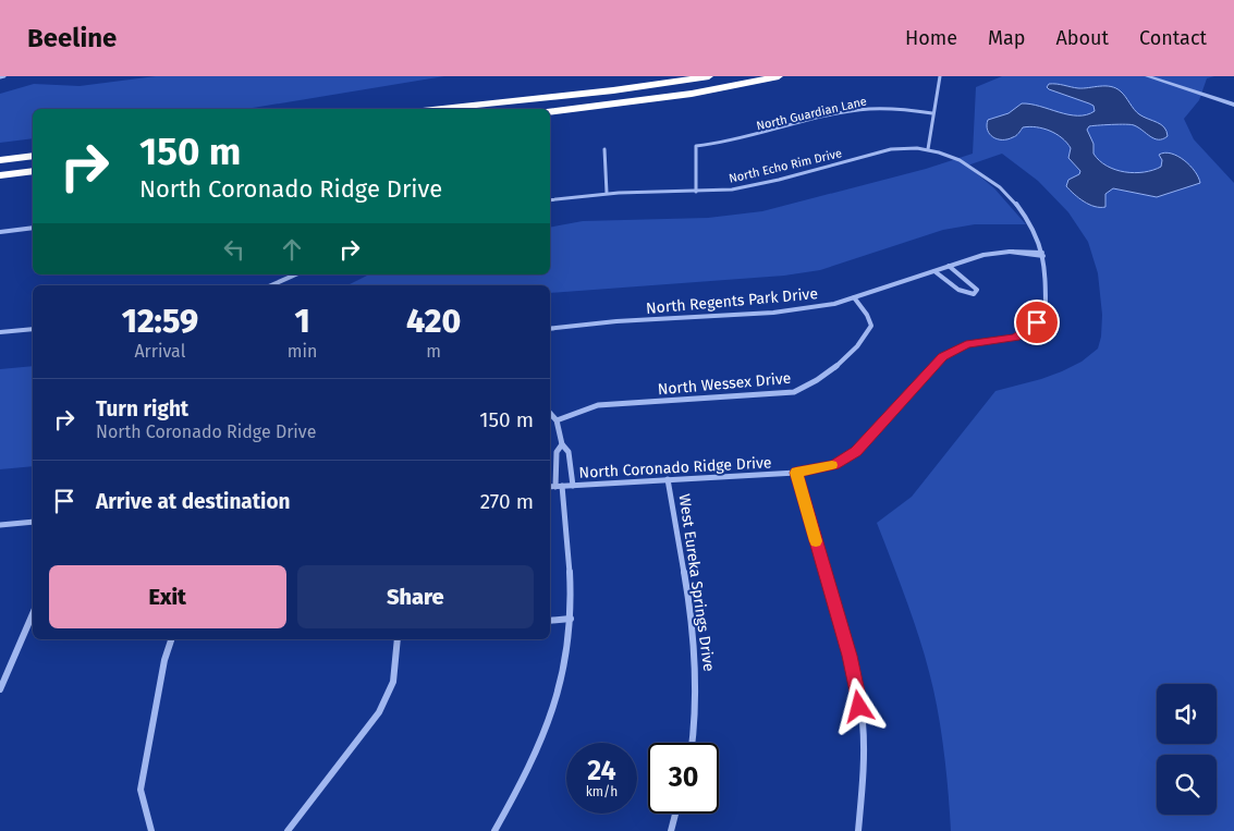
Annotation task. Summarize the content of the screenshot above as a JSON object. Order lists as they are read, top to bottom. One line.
{"streets":{"street":["North Guardian Lane","North Echo Rim Drive","North Regents Park Drive","North Wessex Drive","North Coronado Ridge Drive","West Eureka Springs Drive"]},"crossings":[["North Guardian Lane","North Echo Rim Drive"],["North Echo Rim Drive","North Coronado Ridge Drive"],["North Regents Park Drive","North Wessex Drive"],["North Regents Park Drive","North Coronado Ridge Drive"],["North Coronado Ridge Drive","West Eureka Springs Drive"]],"page":{"header":"Beeline","nav":["Home","Map","About","Contact"],"turn":["150 m","North Coronado Ridge Drive"],"eta":["12:59","Arrival","1","min","420","m"],"list":[{"name":"Turn right","note":"North Coronado Ridge Drive","value":"150 m"},{"name":"Arrive at destination","value":"270 m"}],"buttons":["Exit","Share"],"speed":"24 km/h","limit":"30"}}
